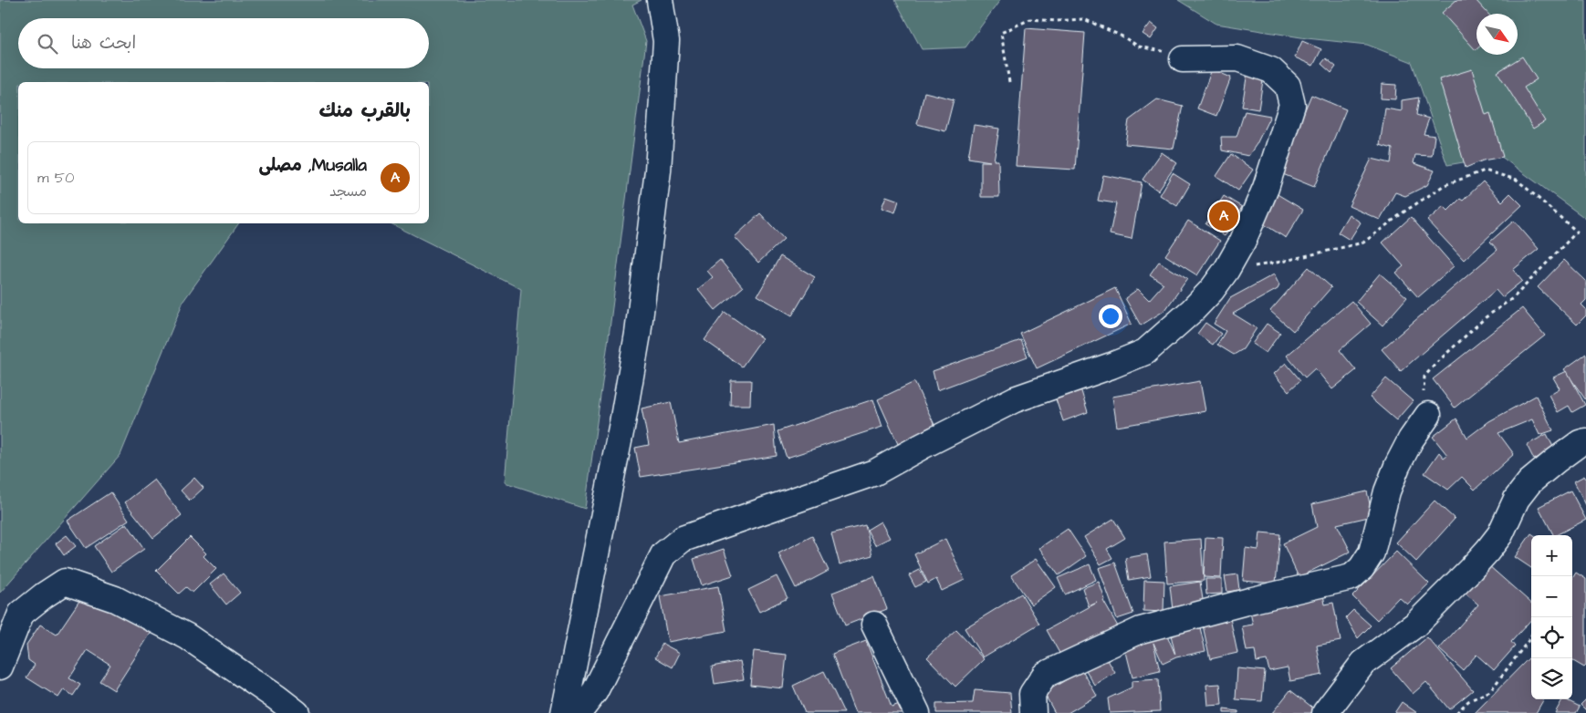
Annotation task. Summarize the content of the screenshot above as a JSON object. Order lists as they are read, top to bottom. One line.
{"north":"bottom right","page":{"search":"ابحث هنا","heading":"بالقرب منك","list":[{"mark":"A","name":"Musalla, مصلى","note":"مسجد","value":"50 m"}],"pins":"A","map_buttons":["+","−"]}}
